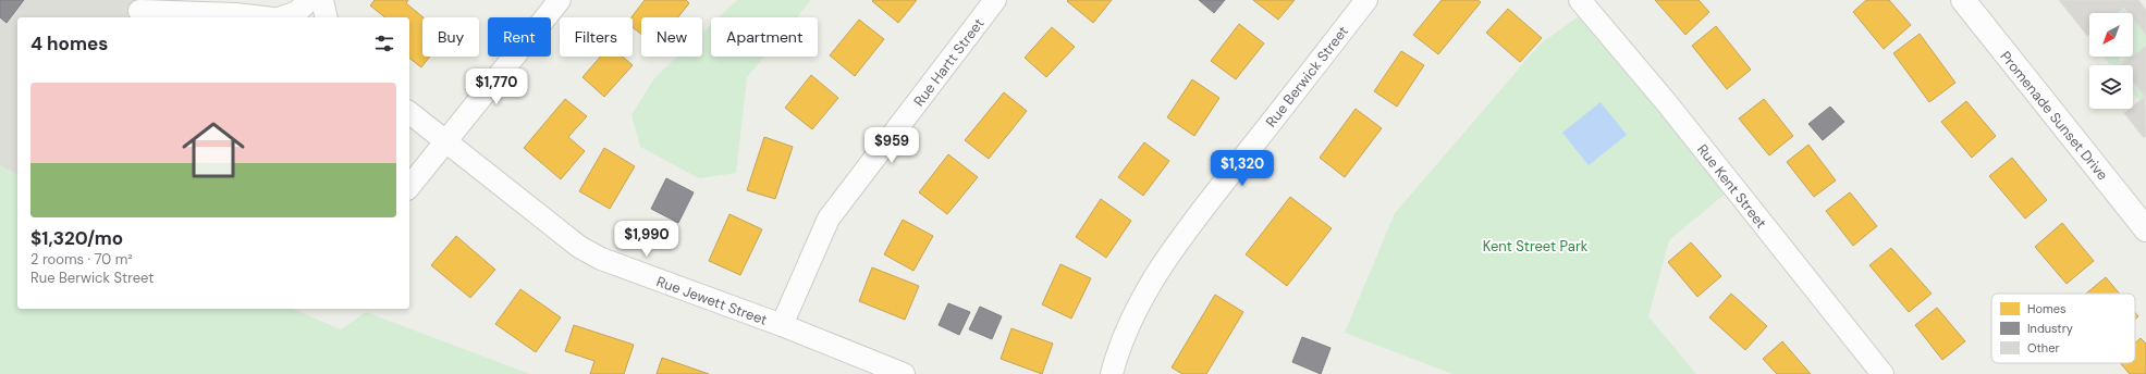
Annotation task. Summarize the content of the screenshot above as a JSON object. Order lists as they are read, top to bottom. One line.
{"streets":{"street":["Rue Hartt Street","Rue Berwick Street","Promenade Sunset Drive","Rue Kent Street","Rue Jewett Street"]},"crossings":[["Rue Hartt Street","Rue Jewett Street"]],"parks":["Kent Street Park"],"legend":["Homes","Industry","Other"],"north":"bottom left","page":{"chip":["Buy","Rent","Filters","New","Apartment"],"heading":"4 homes","price":["$1,770","$959","$1,320","$1,990"],"list":[{"name":"$1,320/mo","note":"2 rooms · 70 m² · Rue Berwick Street"}]}}
